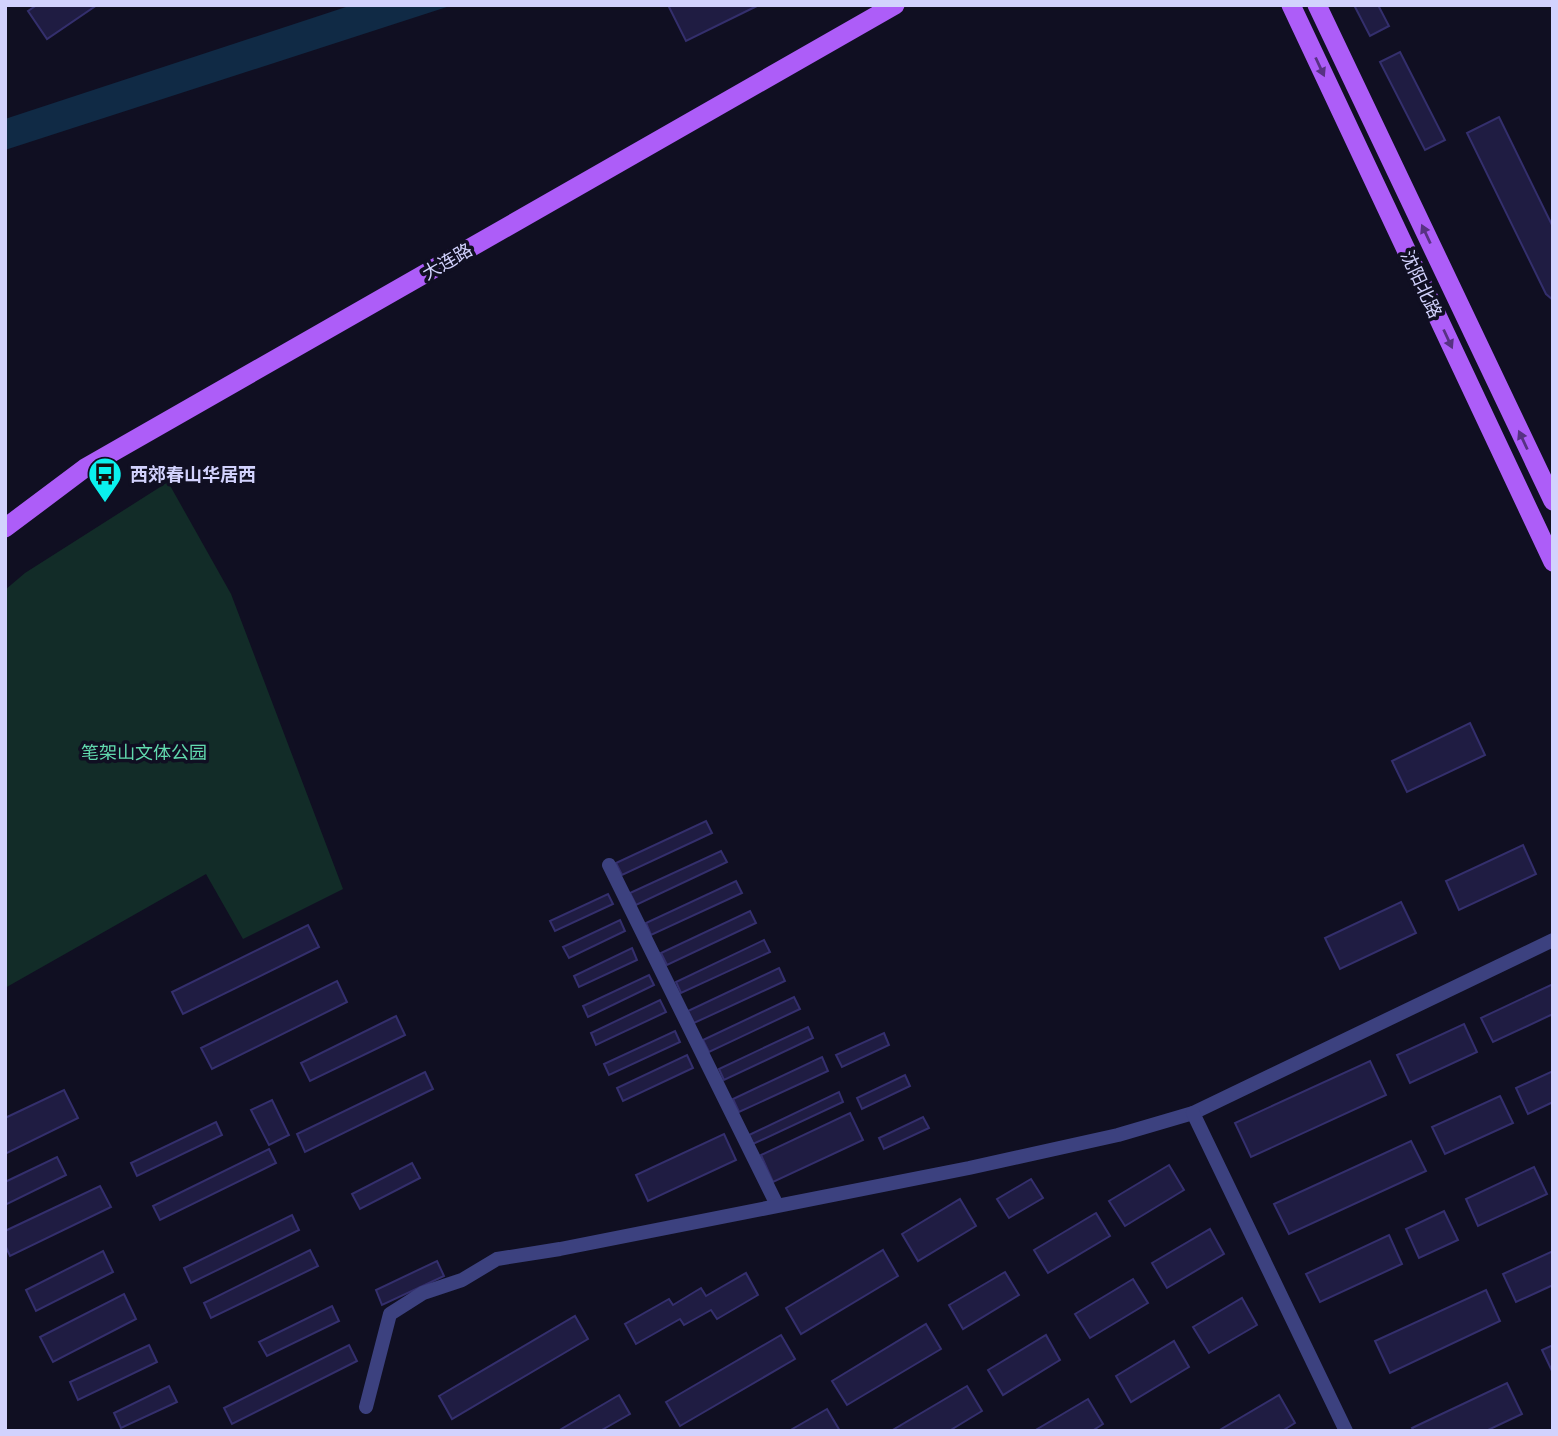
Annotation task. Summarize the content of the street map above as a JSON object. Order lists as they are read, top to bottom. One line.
{"streets":{"main road":["大连路","沈阳北路"]},"parks":["笔架山文体公园"],"places":{"bus stop":["西郊春山华居西"]}}
